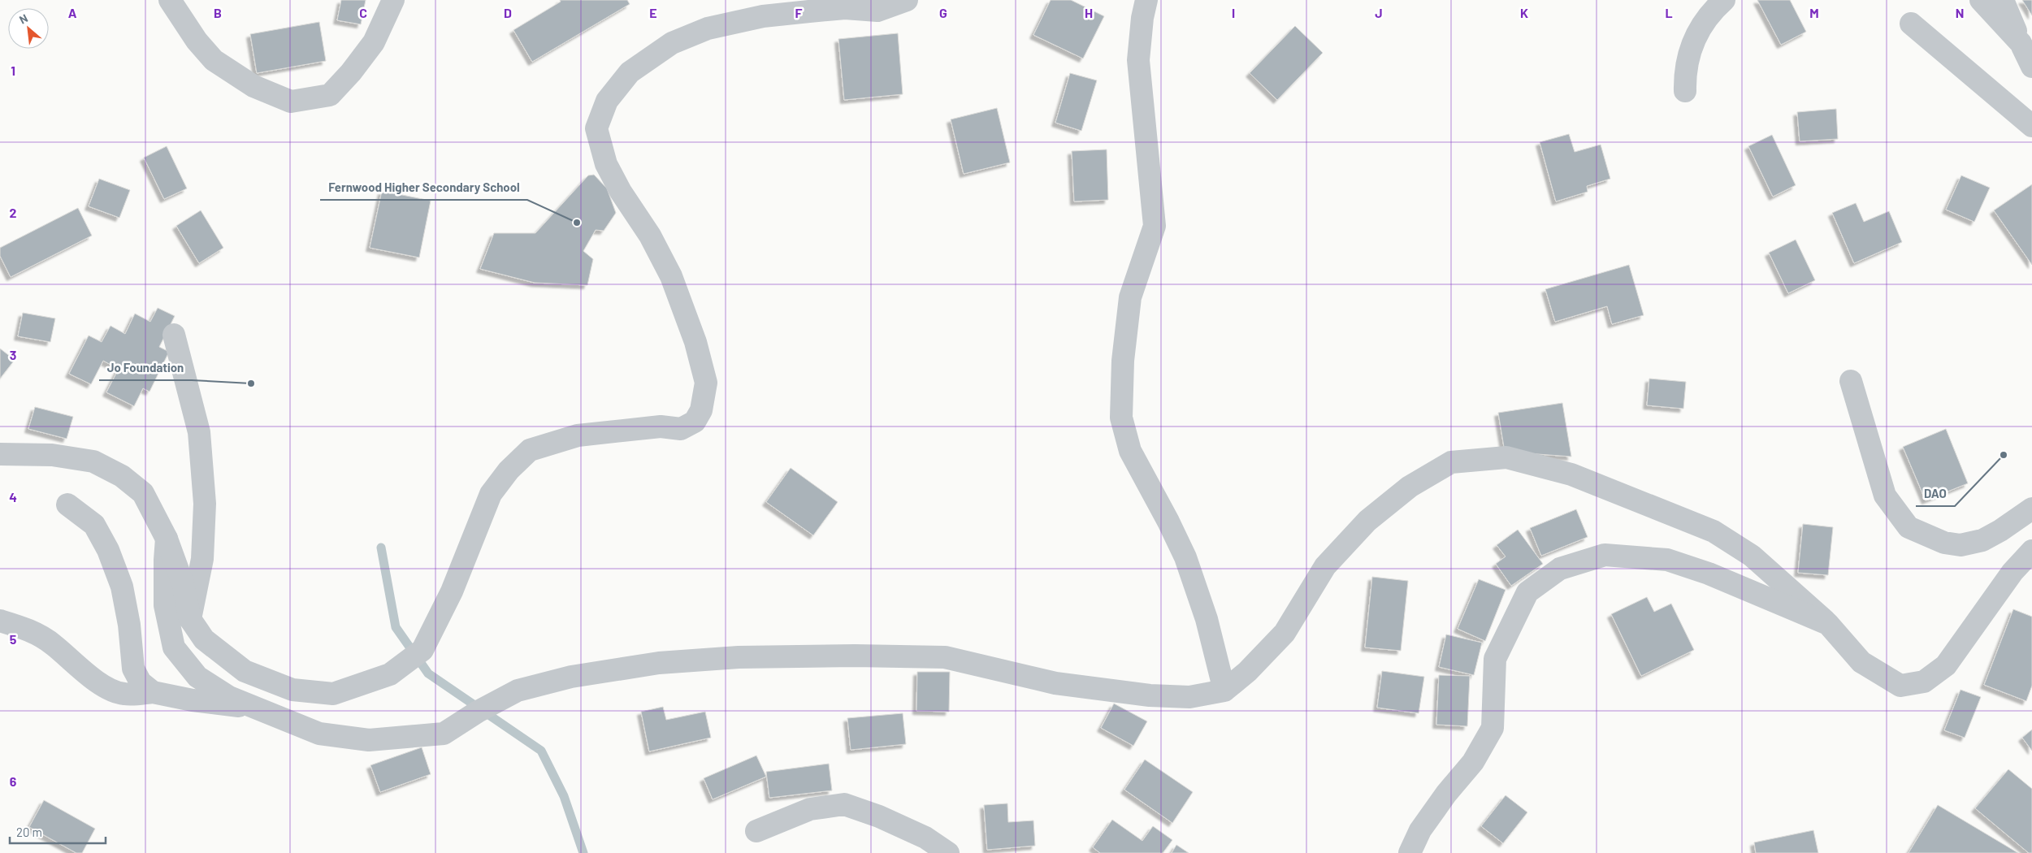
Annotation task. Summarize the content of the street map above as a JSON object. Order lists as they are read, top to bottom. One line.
{"places":["Fernwood Higher Secondary School","Jo Foundation","DAO"],"scale_bar":"20 m","north":"top left","grid":{"columns":["A","B","C","D","E","F","G","H","I","J","K","L","M","N"],"rows":["1","2","3","4","5","6"]}}
